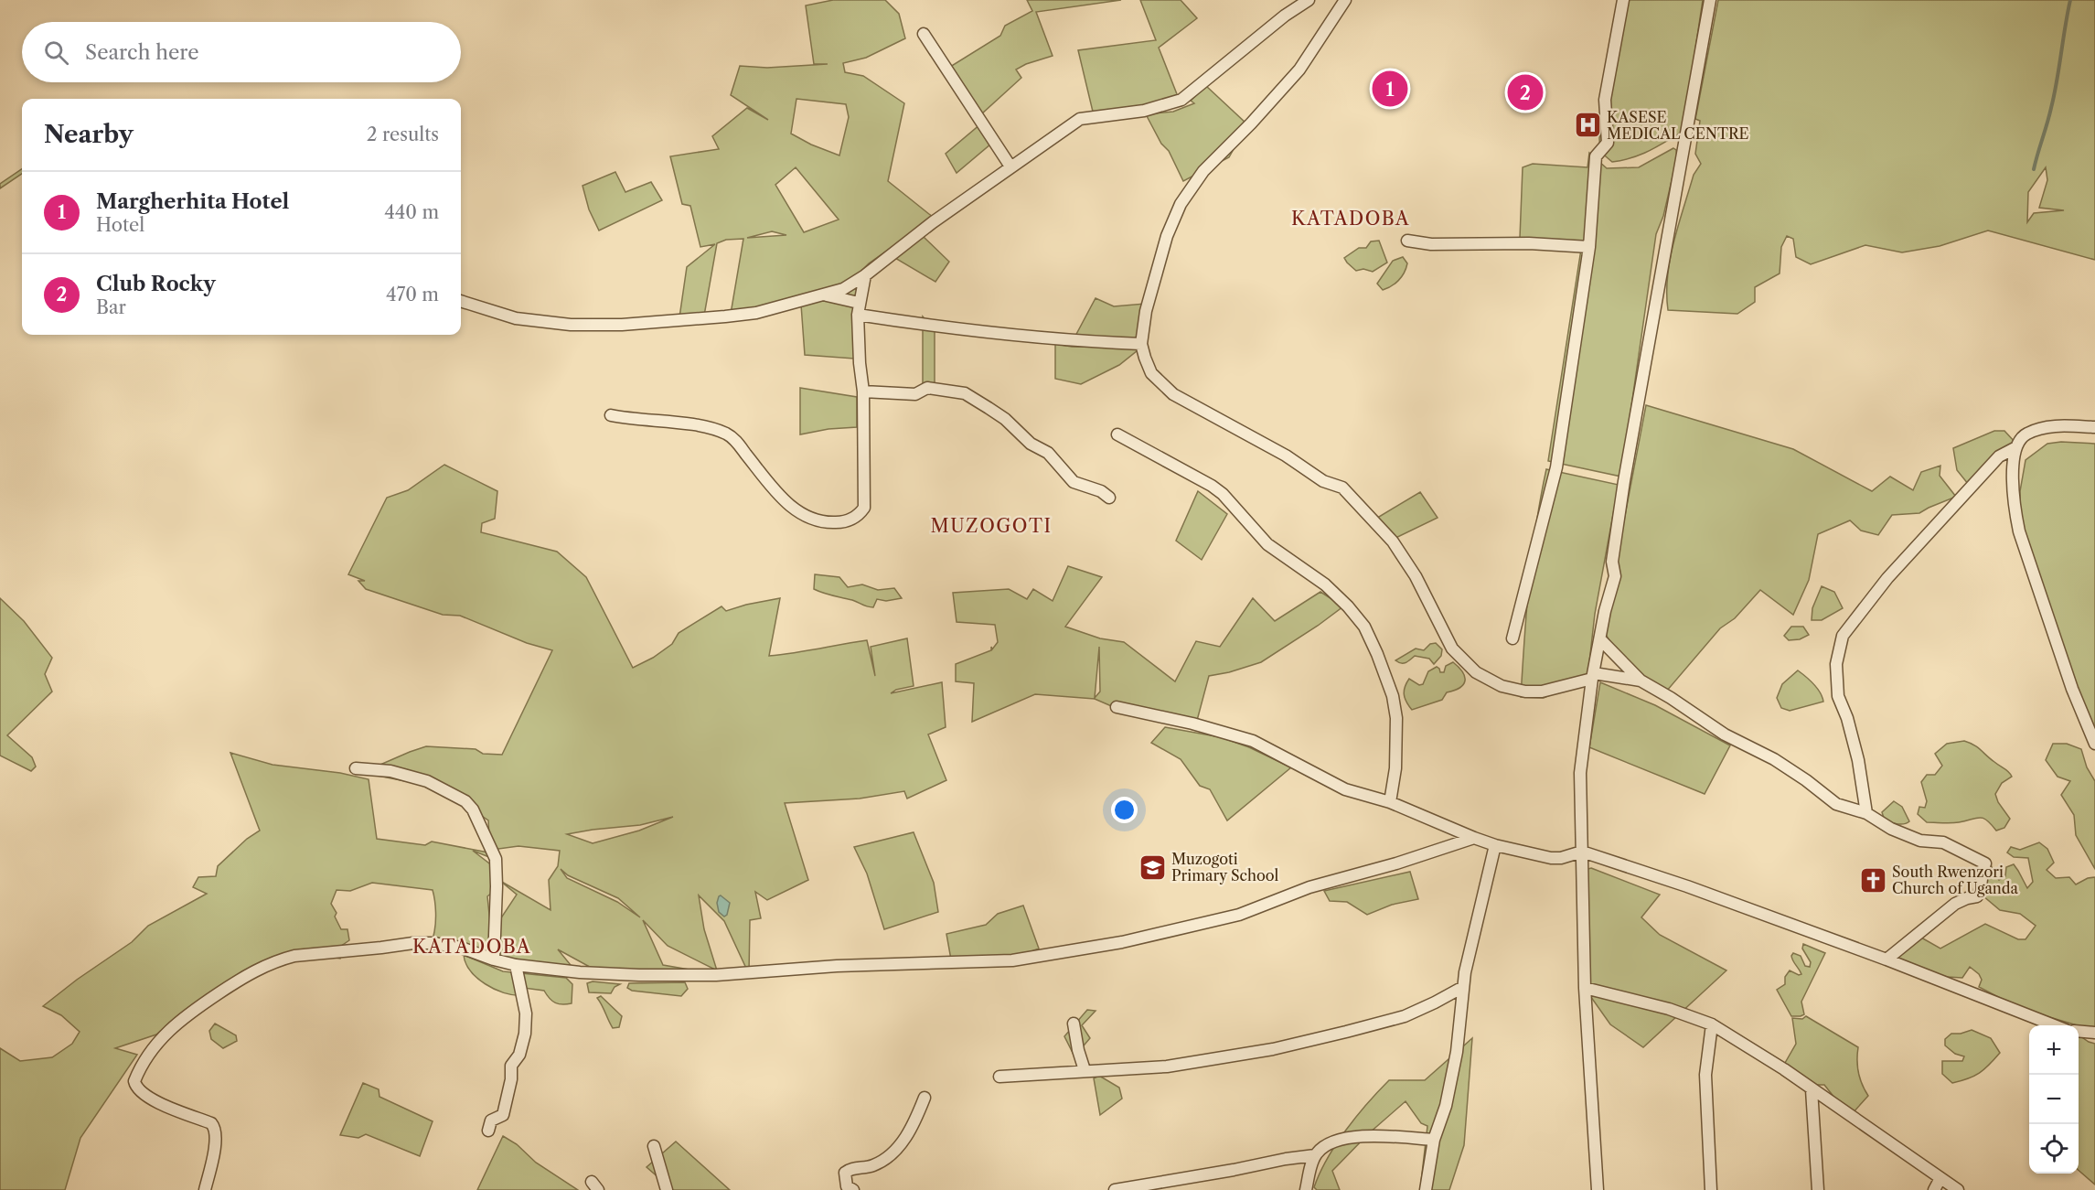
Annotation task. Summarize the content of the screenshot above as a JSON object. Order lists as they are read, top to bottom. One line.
{"districts":["KATADOBA","MUZOGOTI","KATADOBA"],"places":{"hospital":["KASESE MEDICAL CENTRE"],"school or university":["Muzogoti Primary School"],"church":["South Rwenzori Church of Uganda"]},"page":{"search":"Search here","pins":["1","2"],"heading":["Nearby","2 results"],"list":[{"mark":"1","name":"Margherhita Hotel","note":"Hotel","value":"440 m"},{"mark":"2","name":"Club Rocky","note":"Bar","value":"470 m"}],"map_buttons":["+","−"]}}
